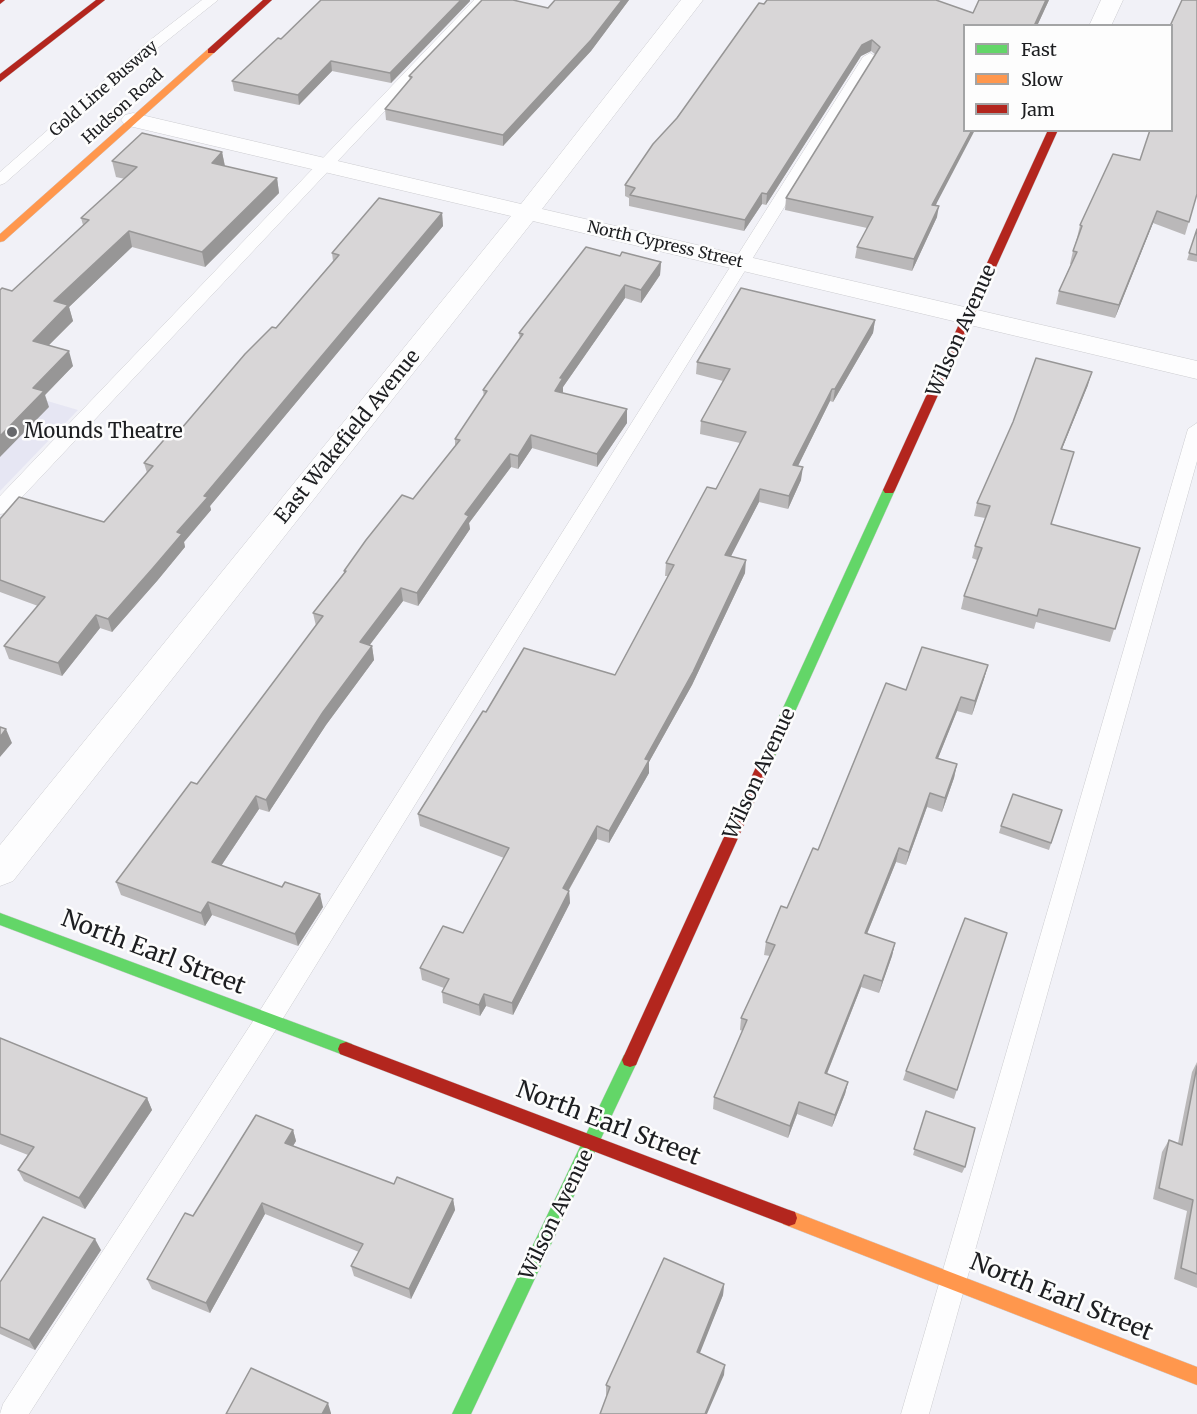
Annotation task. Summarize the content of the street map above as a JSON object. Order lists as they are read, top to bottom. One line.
{"streets":{"main road":["Hudson Road","Wilson Avenue","North Earl Street"],"street":["North Cypress Street","East Wakefield Avenue"],"lane":["Gold Line Busway"]},"crossings":[["Hudson Road","North Cypress Street"],["North Cypress Street","Wilson Avenue"],["North Cypress Street","East Wakefield Avenue"],["Wilson Avenue","North Earl Street"]],"places":["Mounds Theatre"],"legend":["Fast","Slow","Jam"]}
